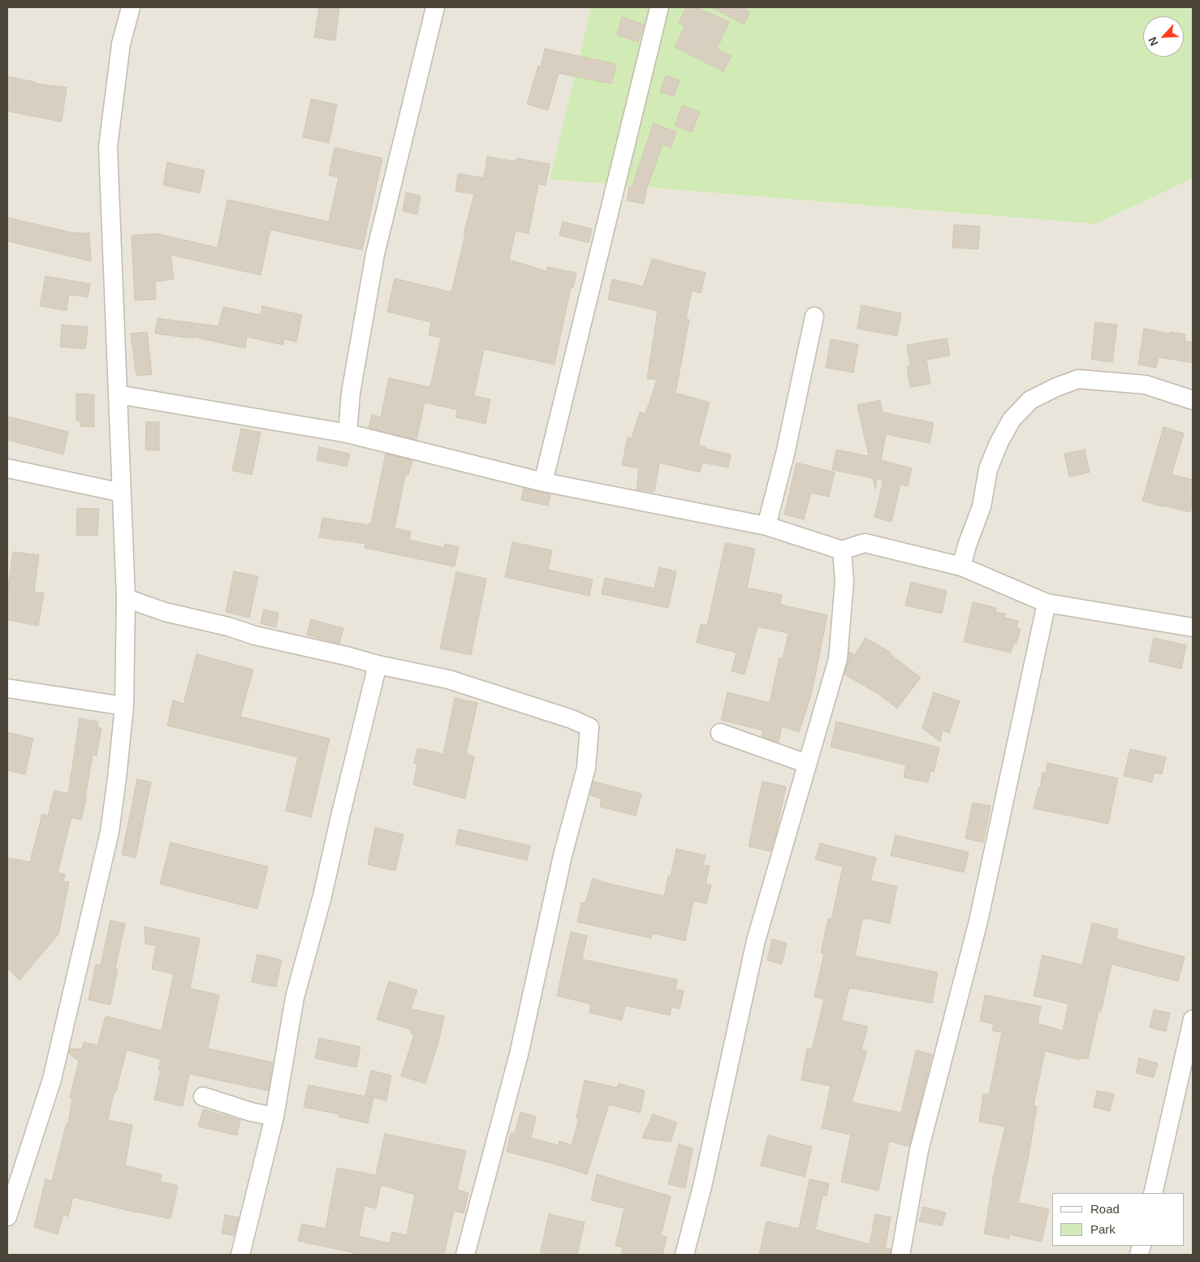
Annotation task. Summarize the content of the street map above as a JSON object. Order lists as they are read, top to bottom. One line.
{"legend":["Road","Park"],"north":"bottom left"}
